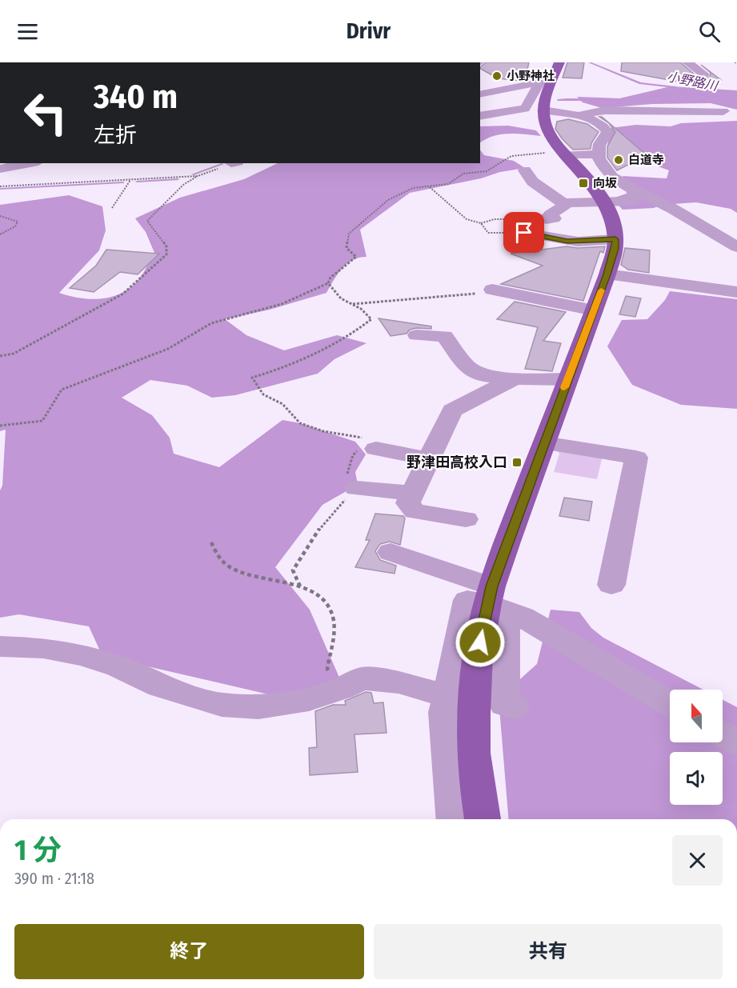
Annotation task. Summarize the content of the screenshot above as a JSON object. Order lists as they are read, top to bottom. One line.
{"water":["小野路川"],"places":{"other":["小野神社","白道寺"],"transit":["向坂","野津田高校入口"]},"north":"top","page":{"header":"Drivr","turn":["340 m","左折"],"heading":["1 分","390 m · 21:18"],"buttons":["終了","共有"]}}
